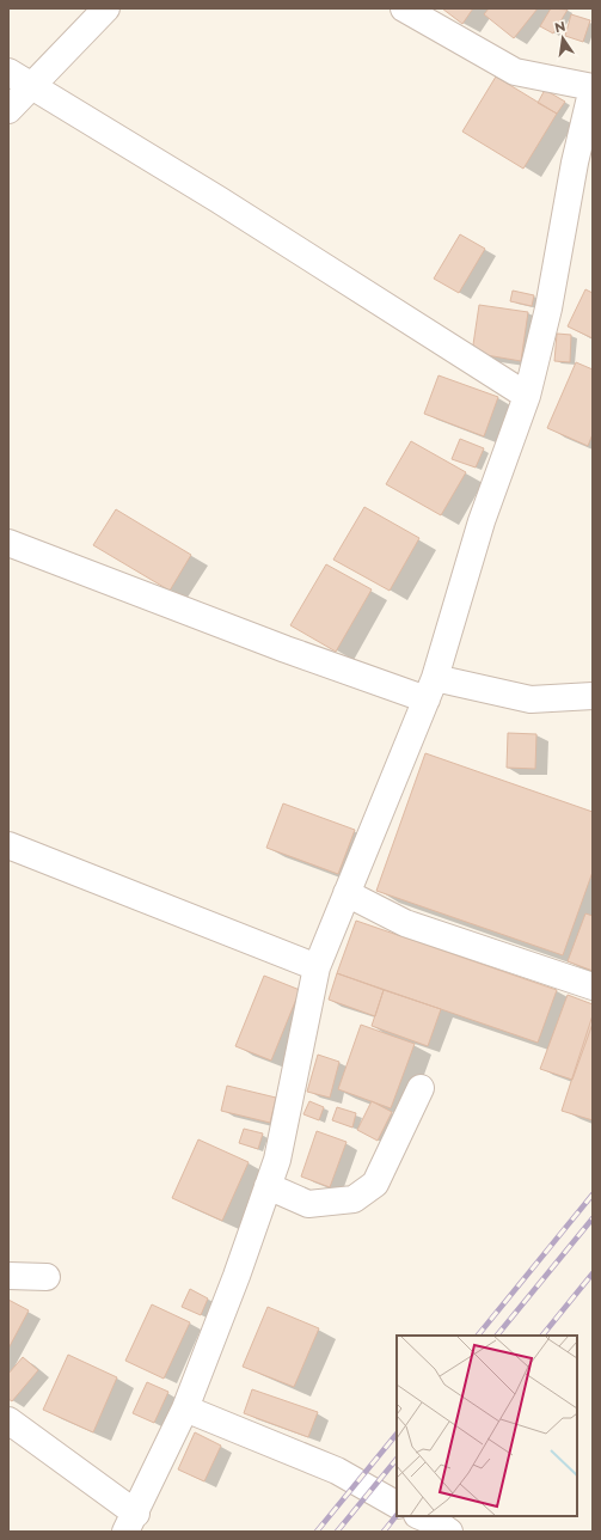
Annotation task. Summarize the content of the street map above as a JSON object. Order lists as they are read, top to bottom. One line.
{"north":"top"}
